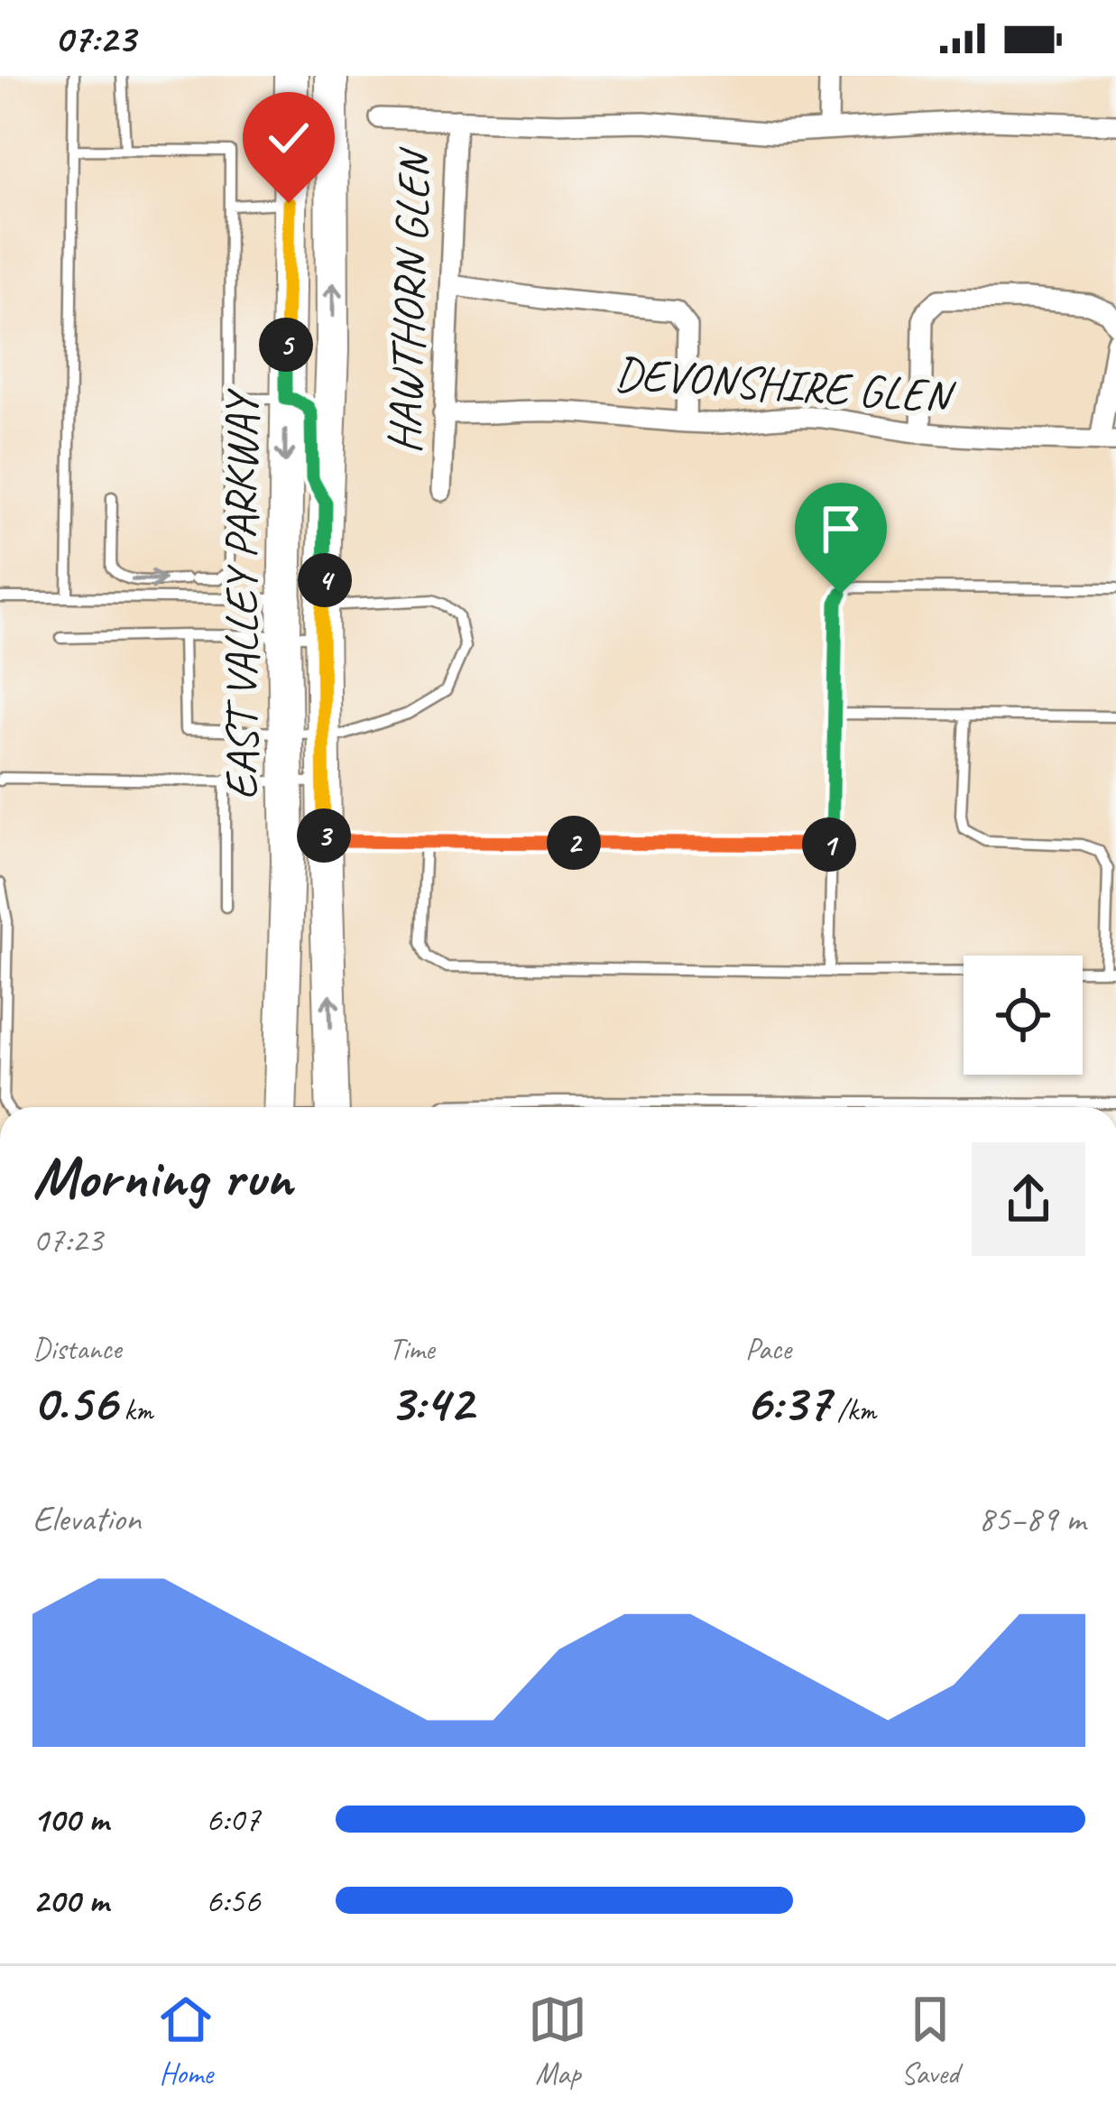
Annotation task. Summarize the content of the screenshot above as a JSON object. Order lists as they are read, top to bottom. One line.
{"streets":{"main road":["EAST VALLEY PARKWAY"],"street":["HAWTHORN GLEN","DEVONSHIRE GLEN"]},"crossings":[["HAWTHORN GLEN","DEVONSHIRE GLEN"]],"page":{"status":"07:23","pins":["5","4","3","2","1"],"heading":["Morning run","07:23"],"stats":[["Distance","0.56 km"],["Time","3:42"],["Pace","6:37 /km"]],"chart":["Elevation","85–89 m"],"list":[{"name":"100 m","note":"6:07"},{"name":"200 m","note":"6:56"}],"tabs":["Home","Map","Saved"]}}
